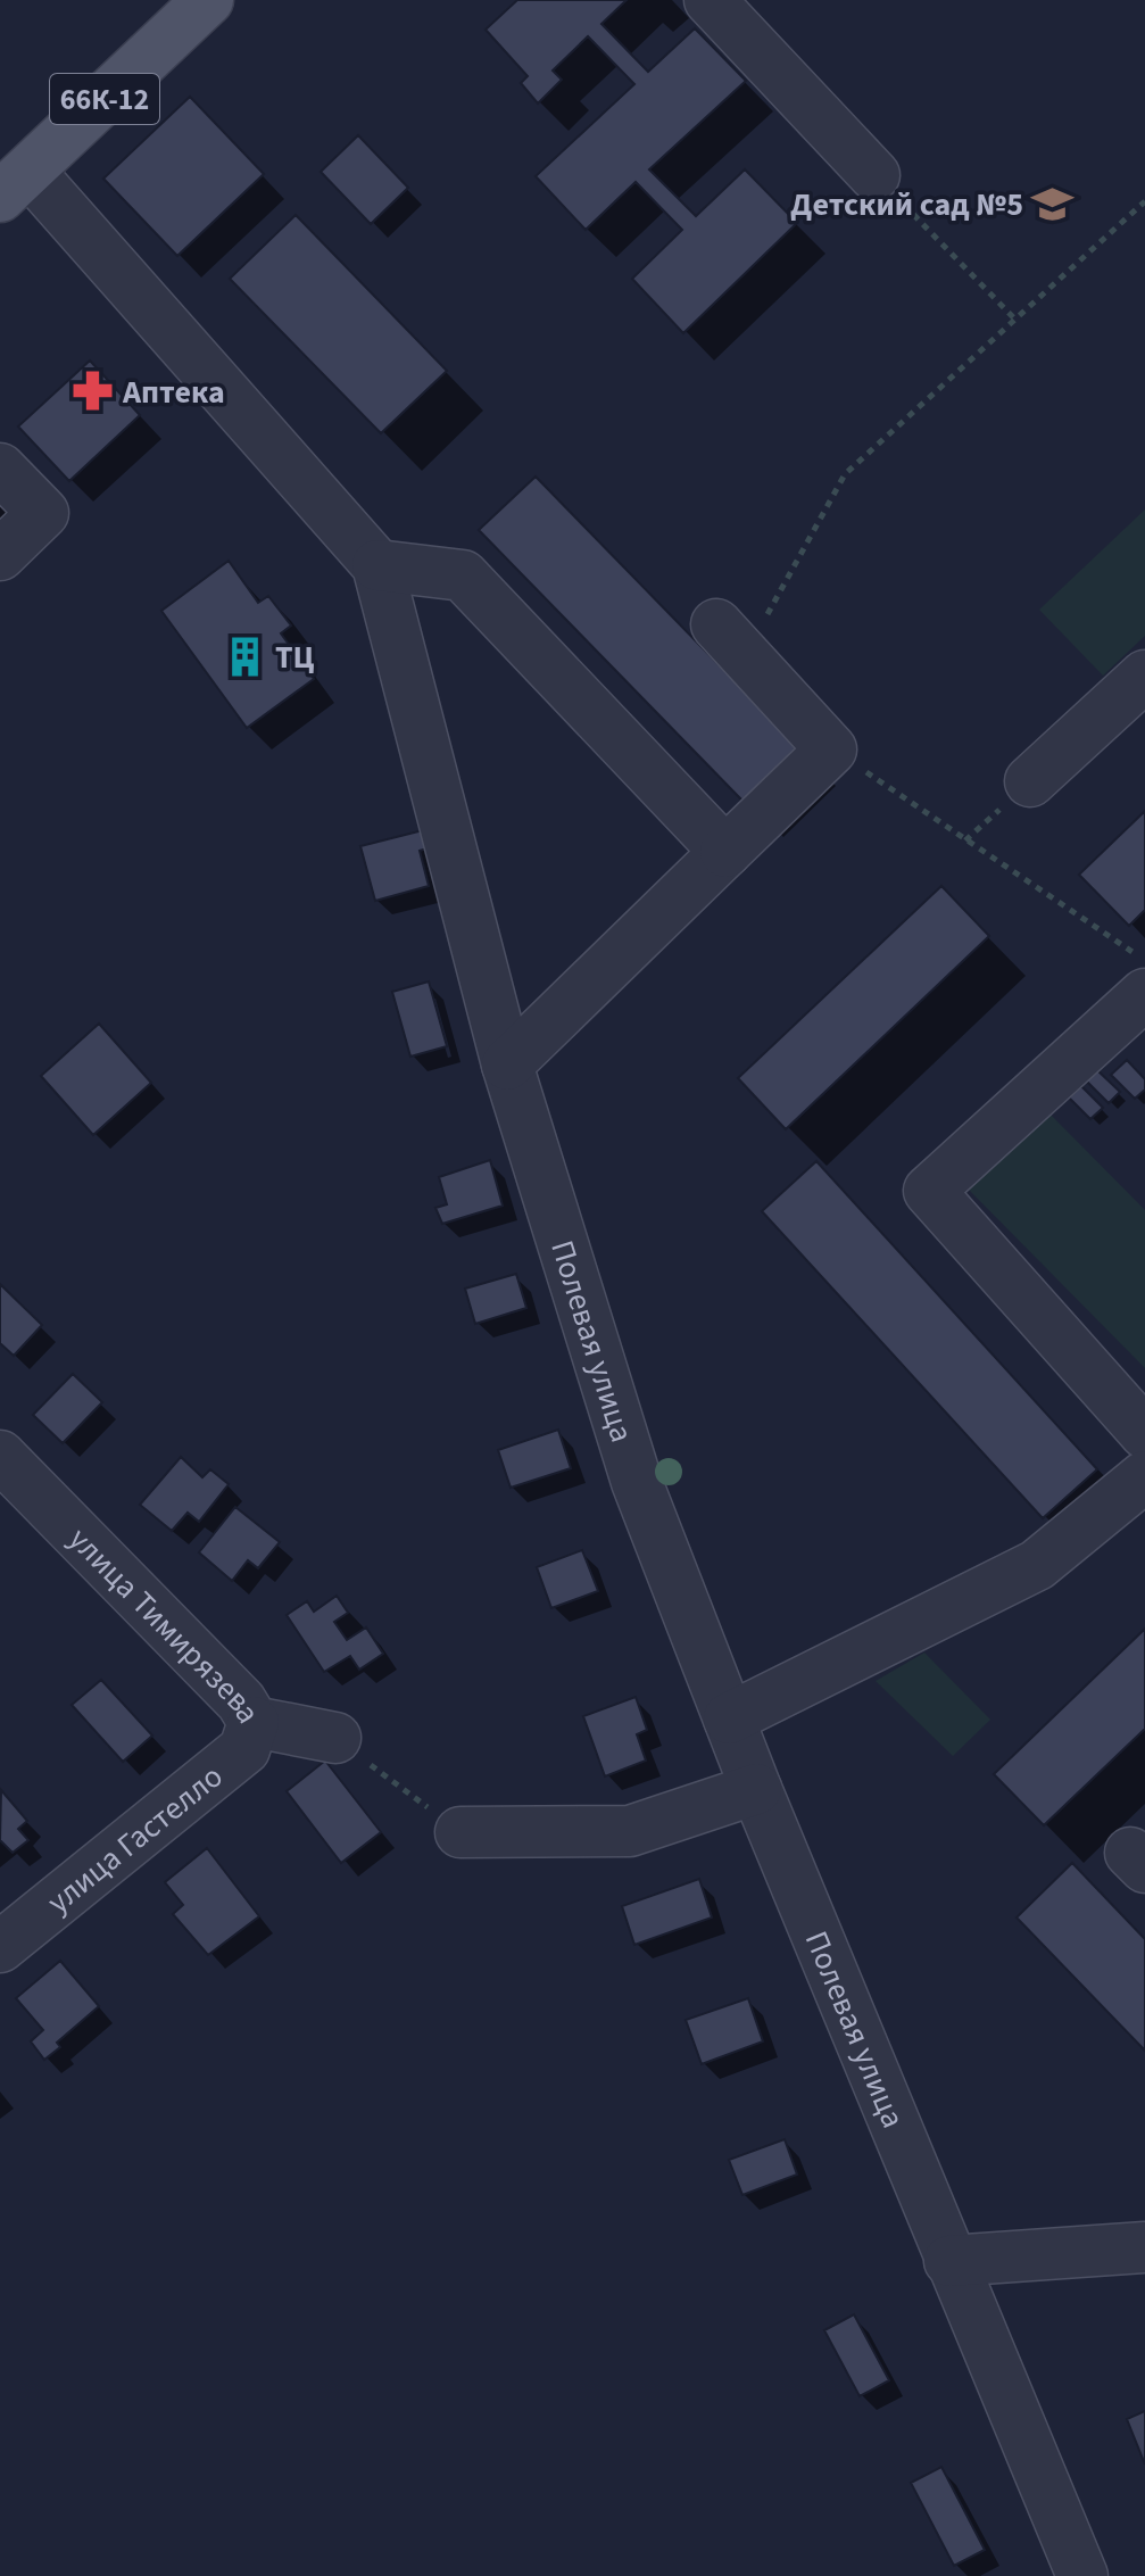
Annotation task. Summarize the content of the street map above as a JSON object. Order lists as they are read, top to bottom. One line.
{"streets":{"main road":["66К-12"],"street":["Полевая улица","улица Тимирязева","улица Гастелло"]},"crossings":[["66К-12","Полевая улица"],["улица Тимирязева","улица Гастелло"]],"places":{"school or university":["Детский сад №5"],"pharmacy":["Аптека"],"building":["ТЦ"]}}
